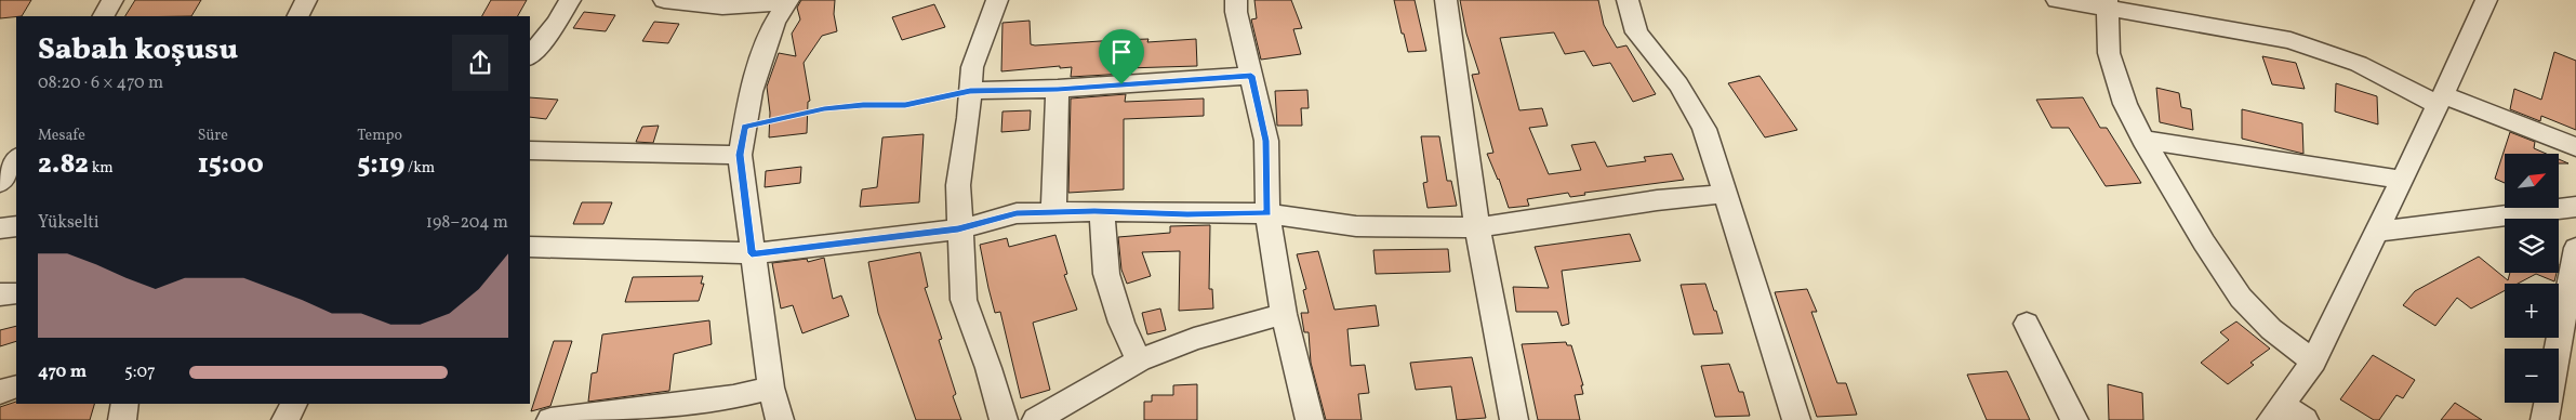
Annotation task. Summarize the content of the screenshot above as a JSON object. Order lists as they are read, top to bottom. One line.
{"north":"top right","page":{"heading":["Sabah koşusu","08:20 · 6 × 470 m"],"stats":[["Mesafe","2.82 km"],["Süre","15:00"],["Tempo","5:19 /km"]],"map_buttons":["+","−"],"chart":["Yükselti","198–204 m"],"list":[{"name":"470 m","note":"5:07"}]}}
